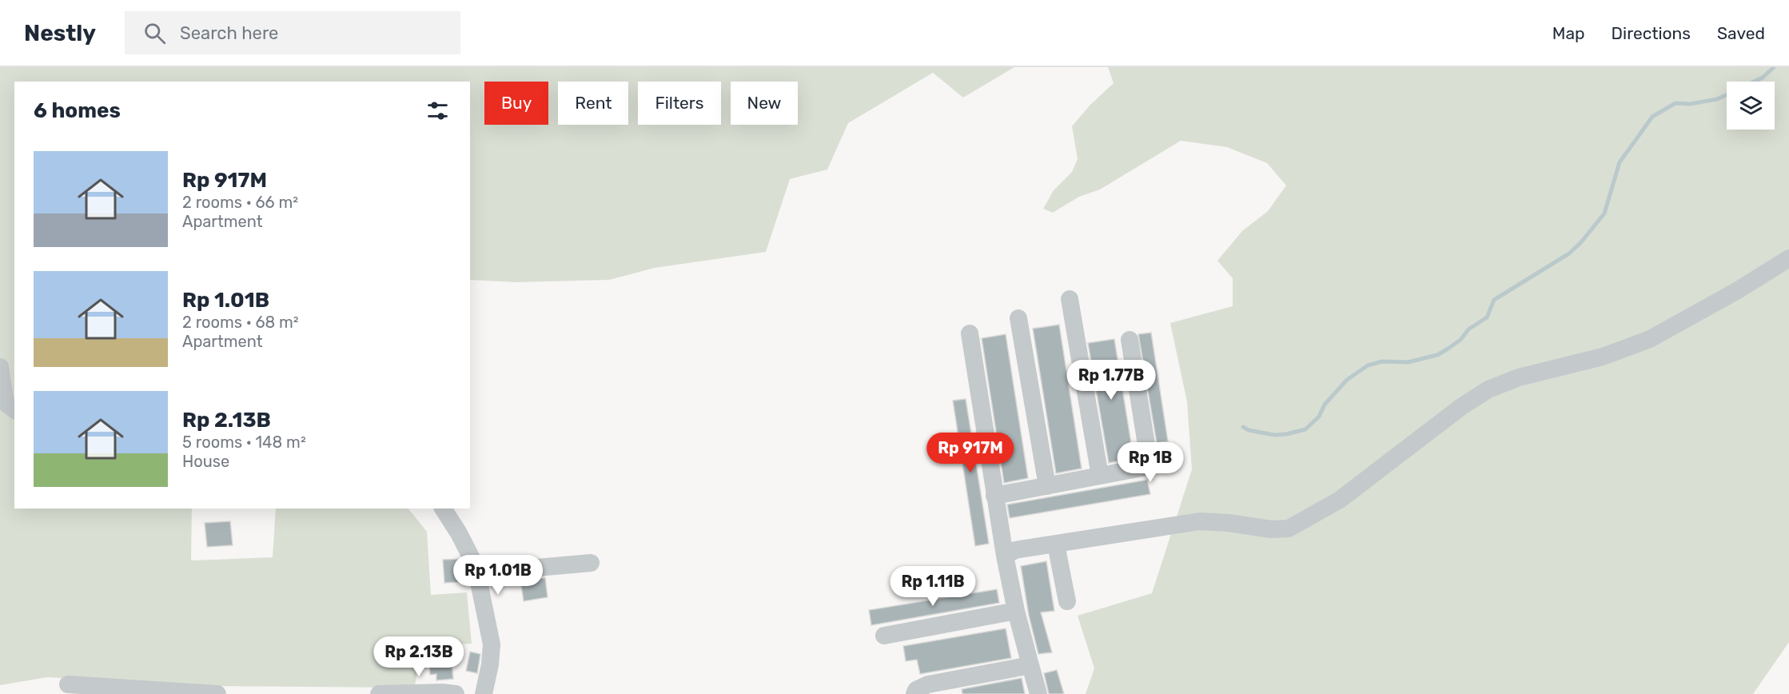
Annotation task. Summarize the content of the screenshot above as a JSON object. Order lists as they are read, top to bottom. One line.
{"page":{"header":"Nestly","search":"Search here","nav":["Map","Directions","Saved"],"chip":["Buy","Rent","Filters","New"],"heading":"6 homes","list":[{"name":"Rp 917M","note":"2 rooms · 66 m² · Apartment"},{"name":"Rp 1.01B","note":"2 rooms · 68 m² · Apartment"},{"name":"Rp 2.13B","note":"5 rooms · 148 m² · House"}],"price":["Rp 1.77B","Rp 917M","Rp 1B","Rp 1.01B","Rp 1.11B","Rp 2.13B"]}}
